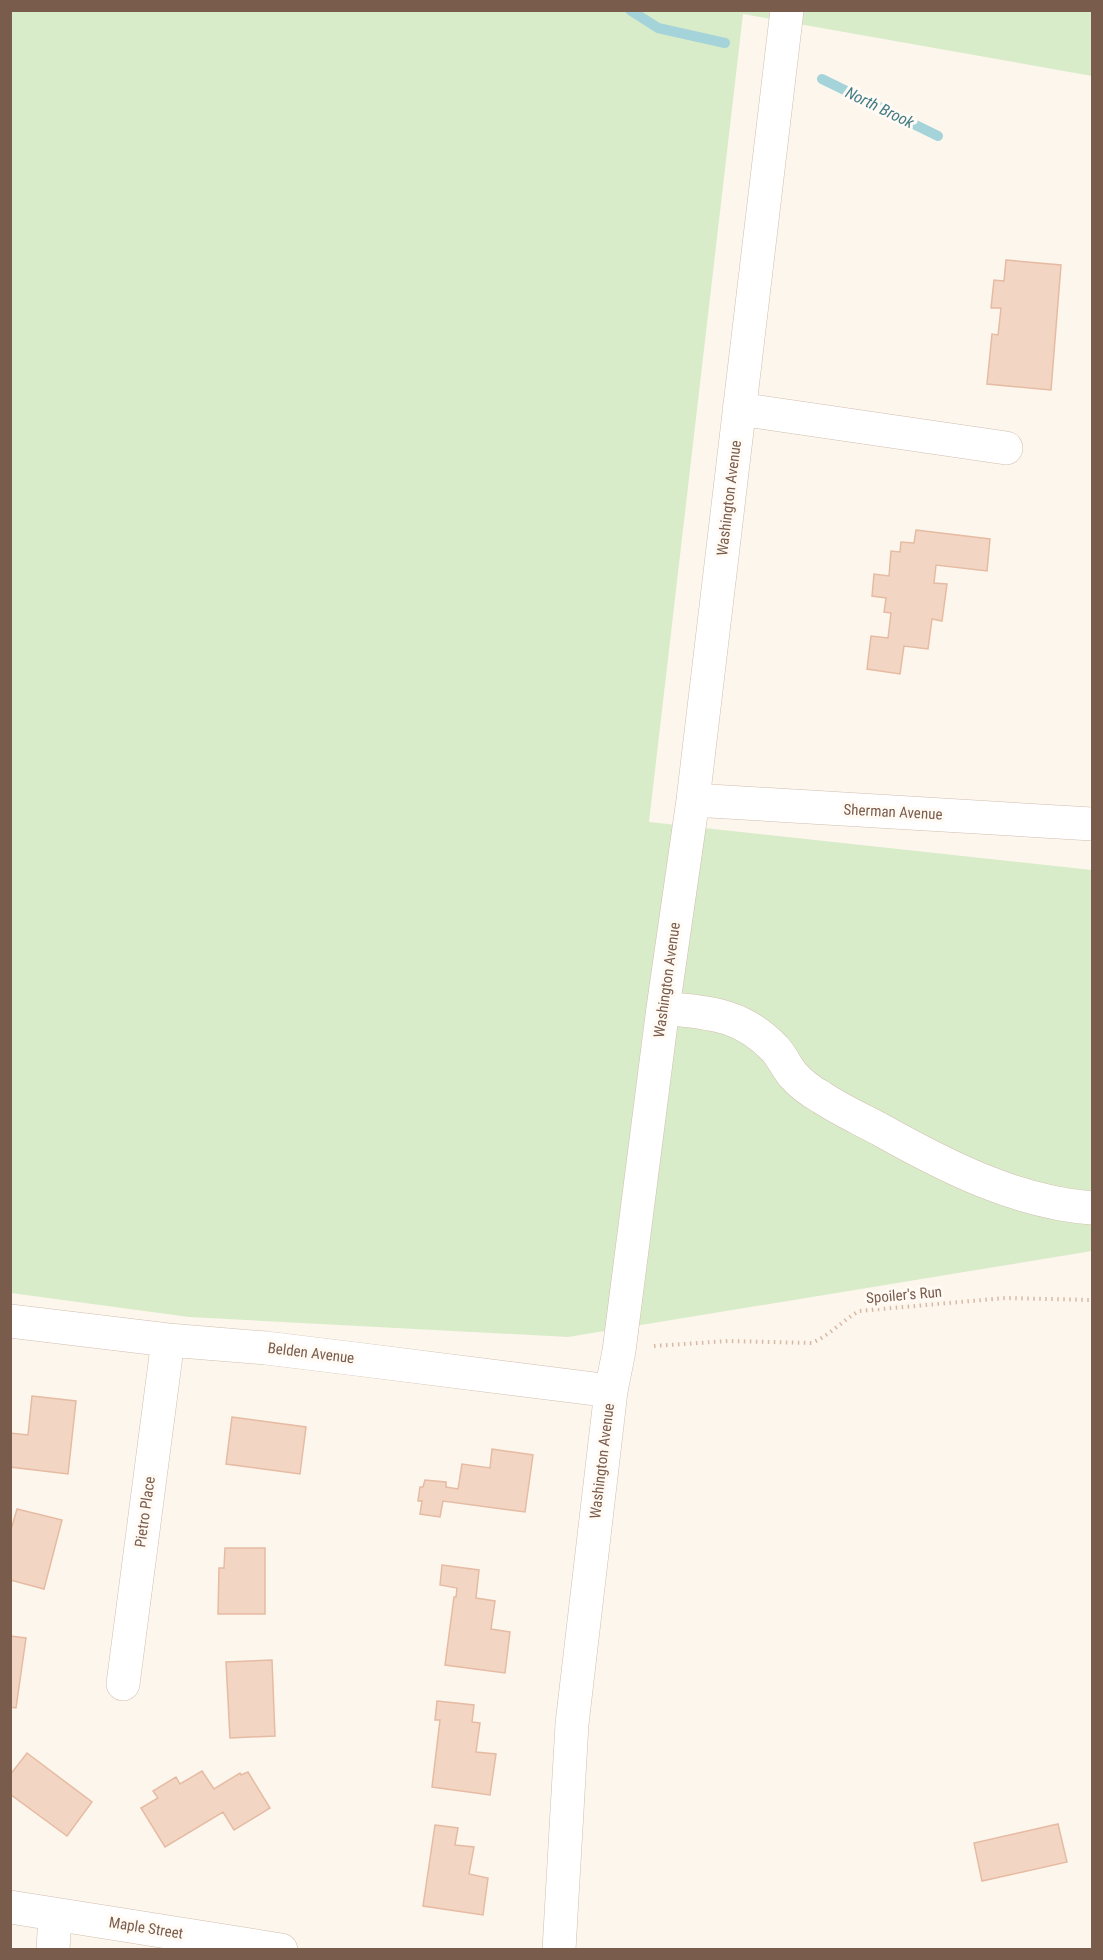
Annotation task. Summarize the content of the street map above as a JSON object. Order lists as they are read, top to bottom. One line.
{"streets":{"street":["Washington Avenue","Sherman Avenue","Belden Avenue","Pietro Place","Maple Street"],"path":["Spoiler's Run"]},"crossings":[["Washington Avenue","Sherman Avenue"],["Washington Avenue","Spoiler's Run"],["Washington Avenue","Belden Avenue"],["Belden Avenue","Pietro Place"]],"water":["North Brook"]}
